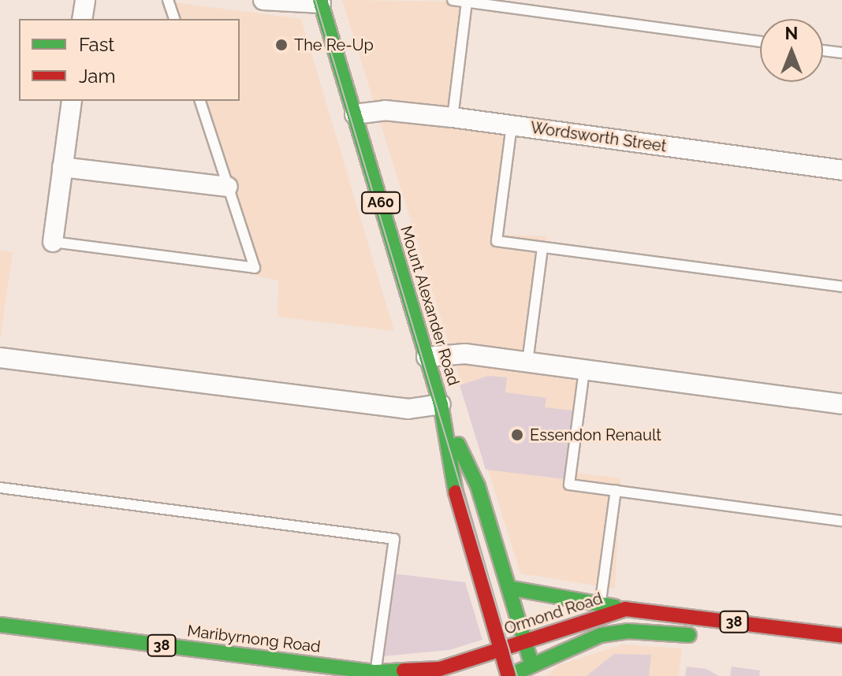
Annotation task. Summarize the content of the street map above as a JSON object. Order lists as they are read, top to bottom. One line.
{"streets":{"main road":["A60","Mount Alexander Road","Ormond Road","38","Maribyrnong Road"],"street":["Wordsworth Street"]},"crossings":[["Wordsworth Street","Mount Alexander Road"],["Mount Alexander Road","Ormond Road"],["Mount Alexander Road","38"],["Mount Alexander Road","Maribyrnong Road"],["Ormond Road","Maribyrnong Road"]],"places":["The Re-Up","Essendon Renault"],"legend":["Fast","Jam"],"north":"top"}
